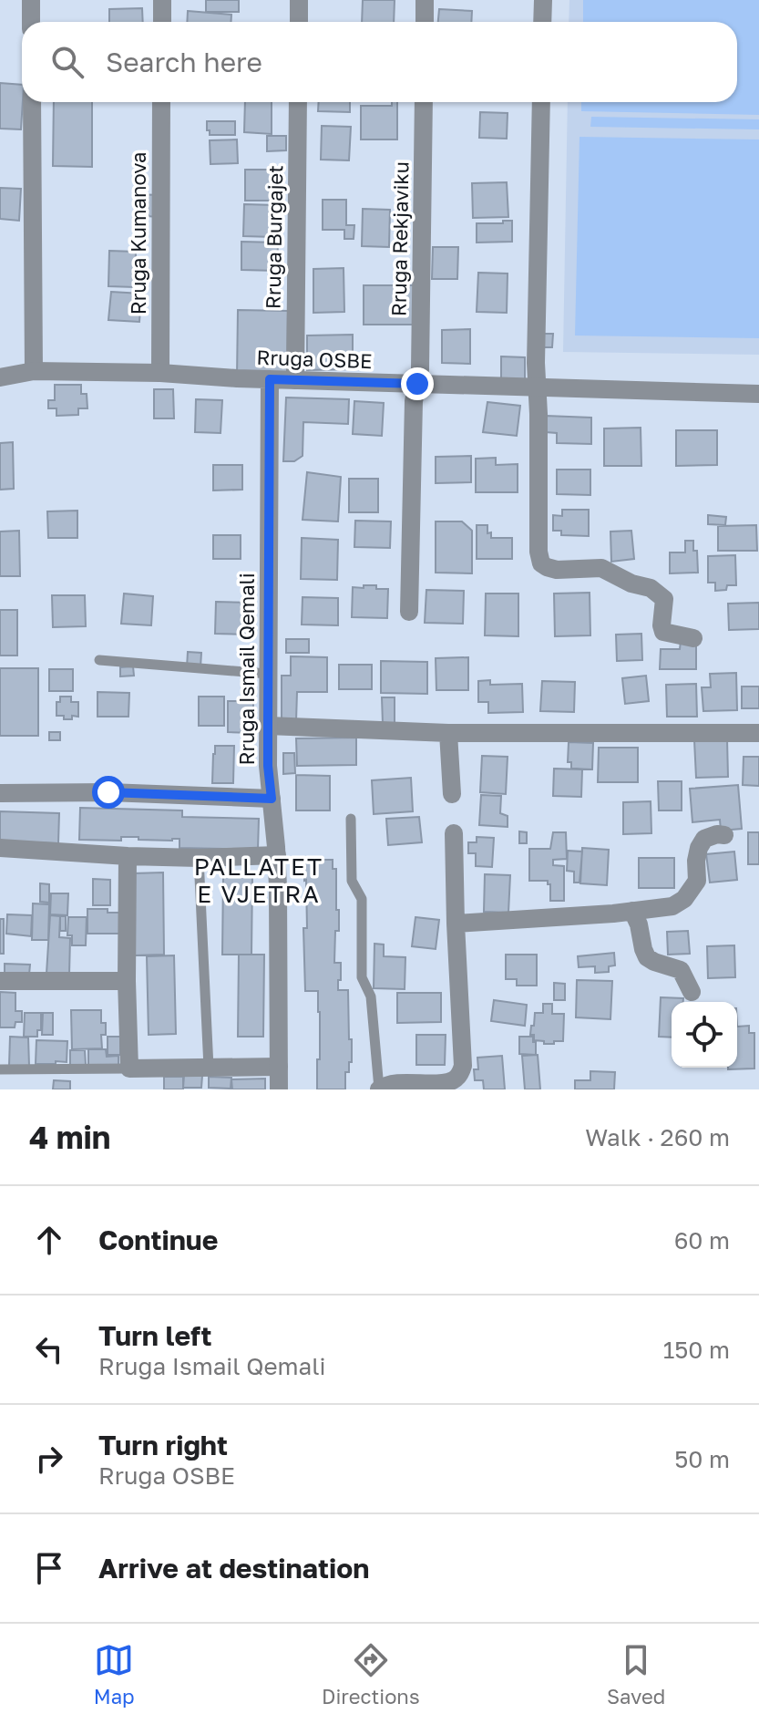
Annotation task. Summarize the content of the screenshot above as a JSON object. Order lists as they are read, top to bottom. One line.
{"streets":{"street":["Rruga Kumanova","Rruga Burgajet","Rruga Rekjaviku","Rruga OSBE","Rruga Ismail Qemali"]},"crossings":[["Rruga Kumanova","Rruga OSBE"],["Rruga Burgajet","Rruga OSBE"],["Rruga Rekjaviku","Rruga OSBE"],["Rruga OSBE","Rruga Ismail Qemali"]],"districts":["PALLATET E VJETRA"],"page":{"search":"Search here","heading":["4 min","Walk · 260 m"],"list":[["Continue","60 m"],["Turn left","Rruga Ismail Qemali","150 m"],["Turn right","Rruga OSBE","50 m"],"Arrive at destination"],"nav":["Map","Directions","Saved"]}}
